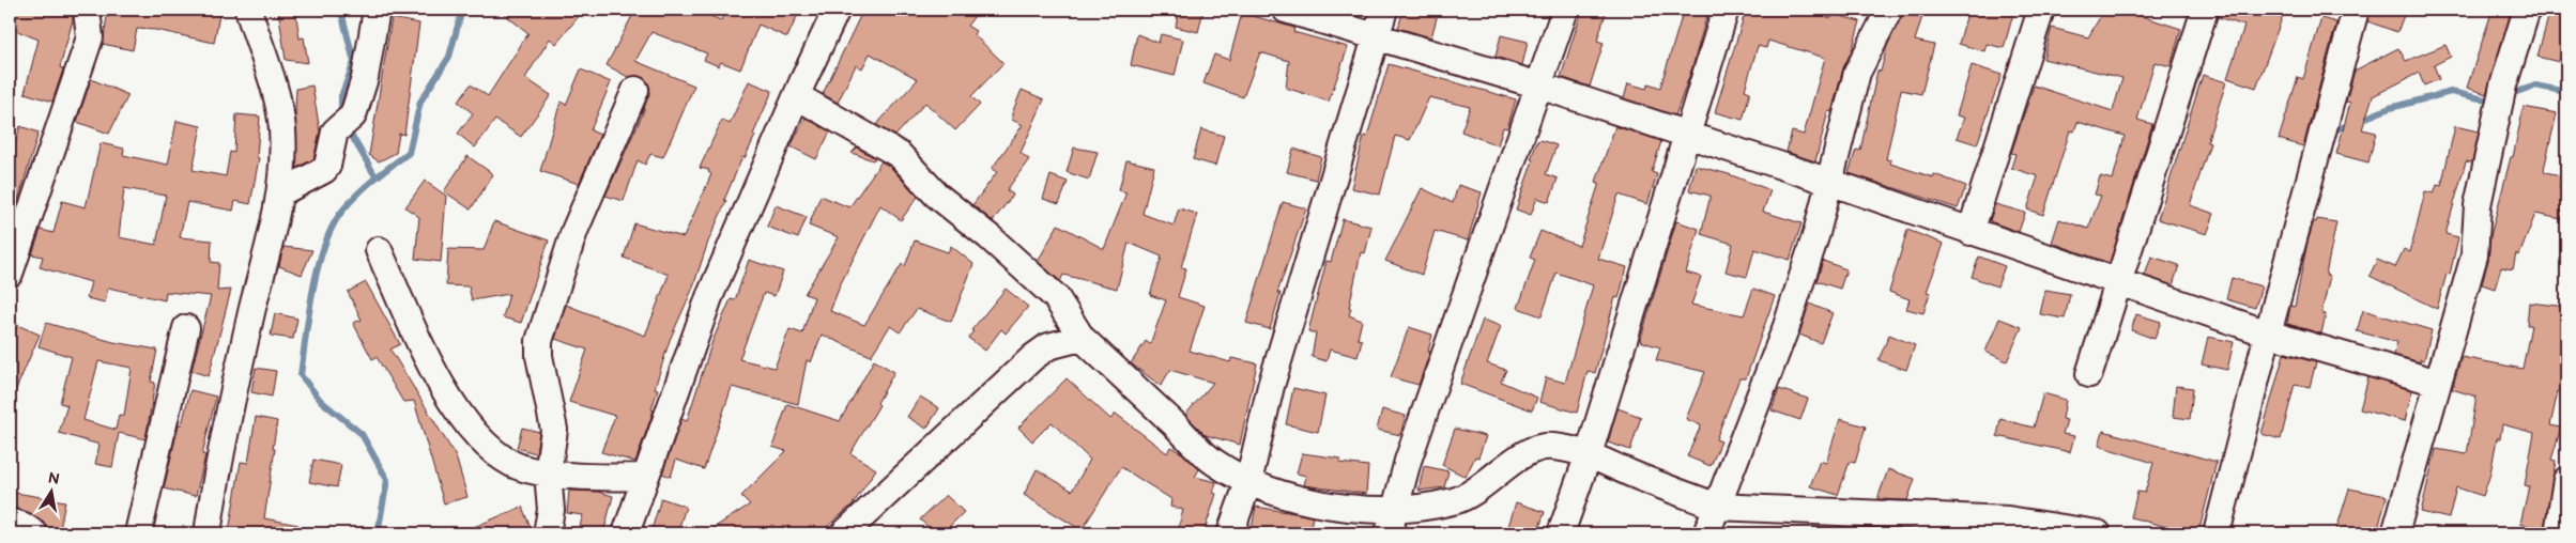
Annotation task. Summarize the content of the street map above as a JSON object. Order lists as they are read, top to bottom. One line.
{"north":"top"}
